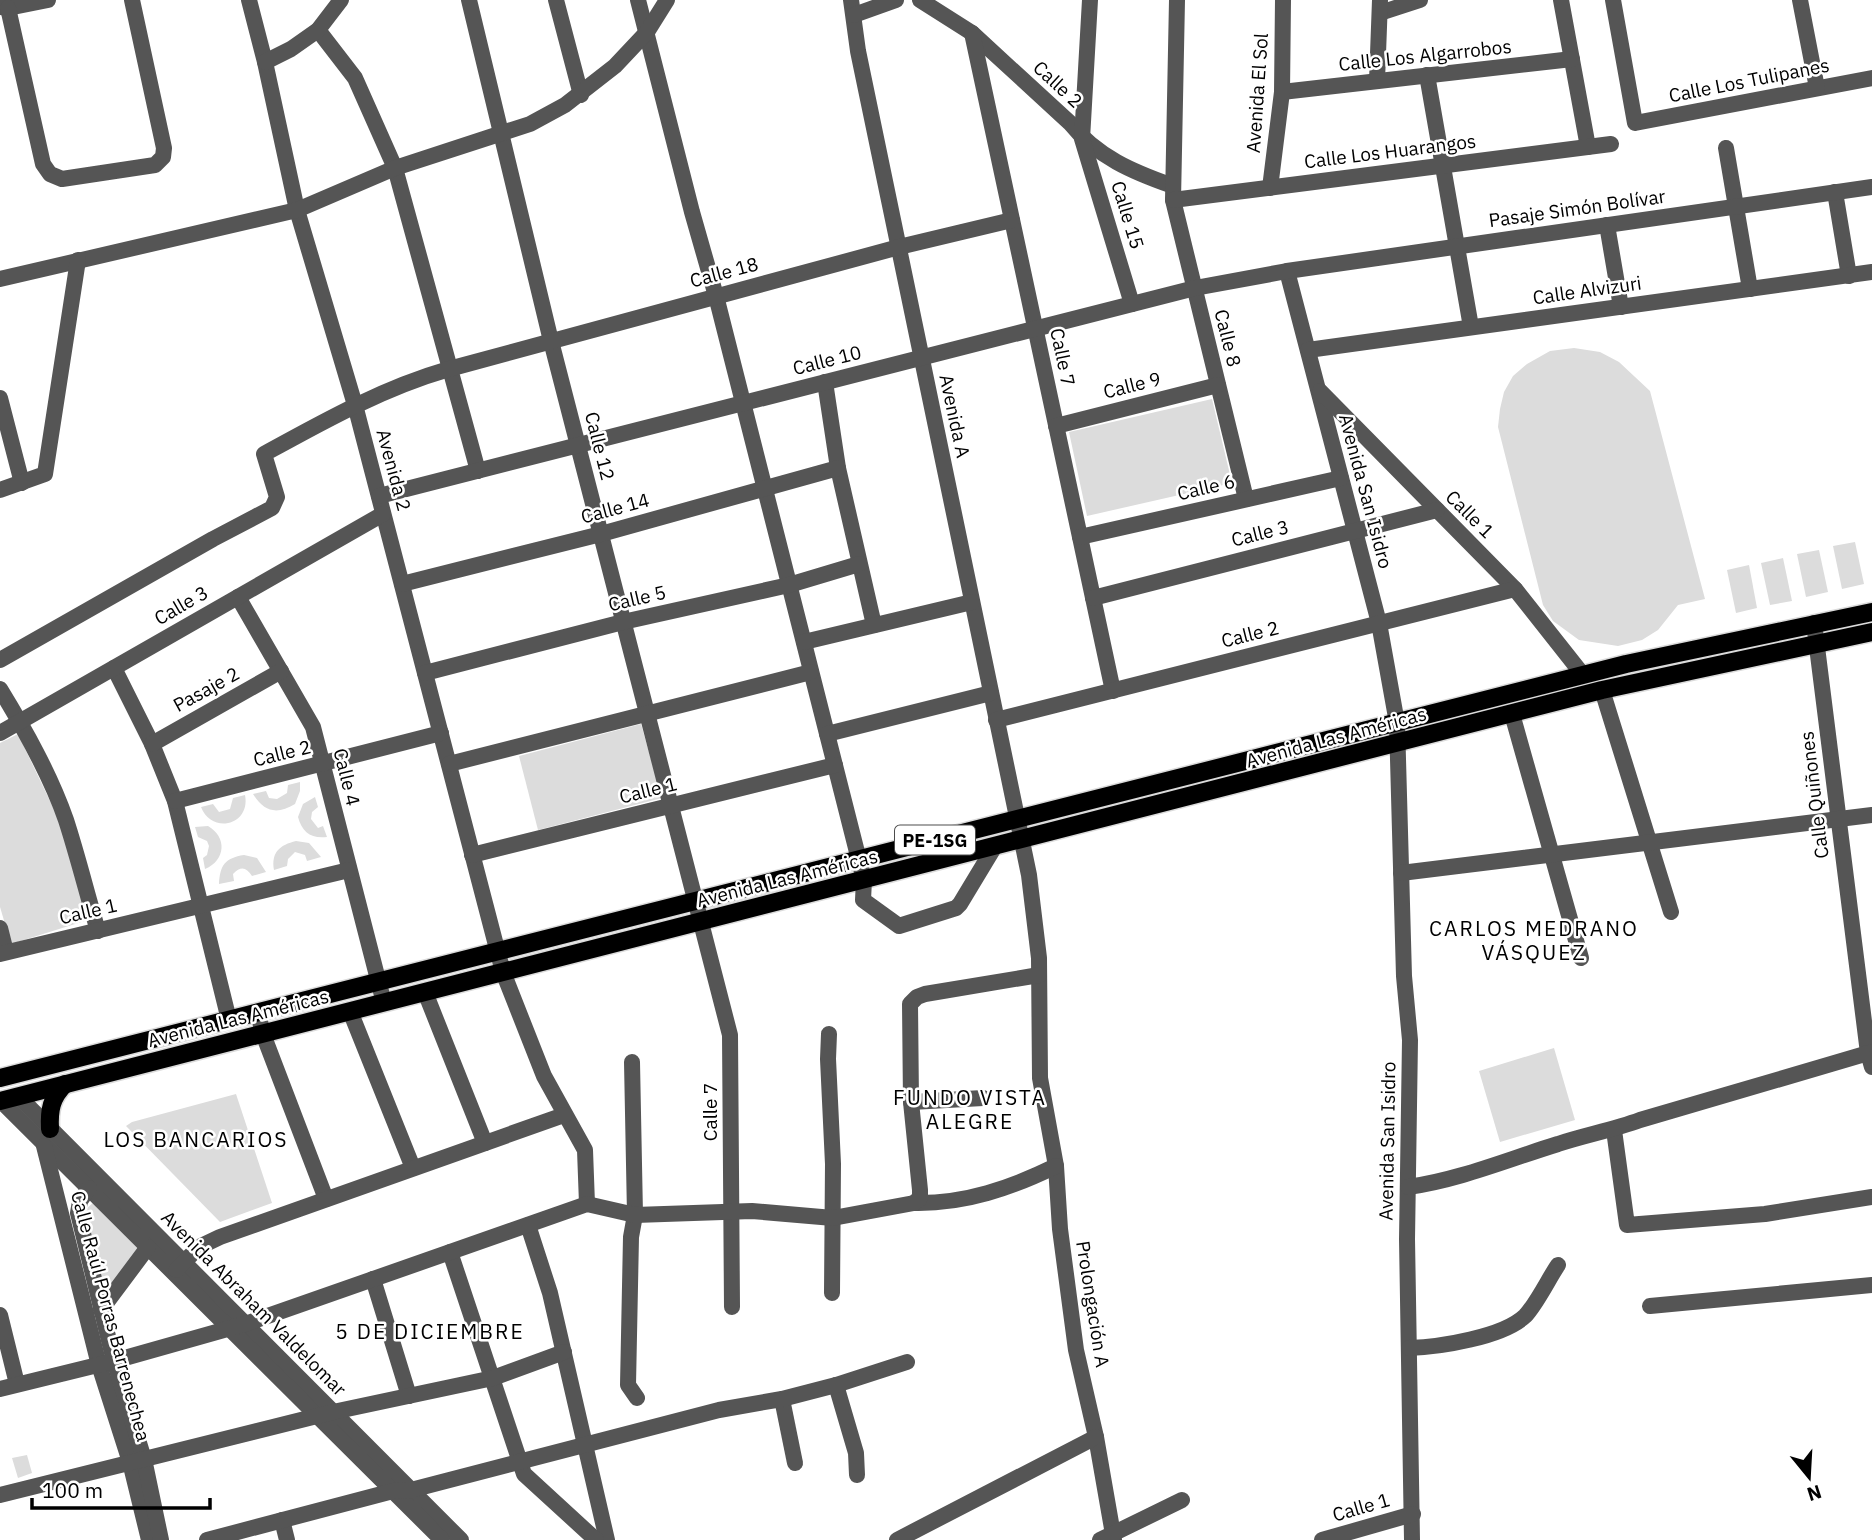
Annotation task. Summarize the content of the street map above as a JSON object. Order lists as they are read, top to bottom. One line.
{"streets":{"main road":["Avenida Las Américas","PE-1SG"],"street":["Calle Los Algarrobos","Calle Los Tulipanes","Calle 2","Avenida El Sol","Calle Los Huarangos","Pasaje Simón Bolívar","Calle 15","Calle 18","Calle Alvizuri","Calle 8","Calle 7","Calle 10","Calle 9","Avenida A","Calle 12","Avenida 2","Calle 6","Avenida San Isidro","Calle 14","Calle 1","Calle 3","Calle 5","Pasaje 2","Calle 4","Calle Quiñones","Avenida Abraham Valdelomar","Prolongación A","Calle Raúl Porras Barrenechea"]},"crossings":[["Calle Los Algarrobos","Avenida El Sol"],["Calle 2","Calle Los Huarangos"],["Calle 2","Calle 15"],["Calle 2","Calle 8"],["Calle 2","Calle 7"],["Calle 2","Avenida A"],["Calle 2","Avenida 2"],["Calle 2","Avenida San Isidro"],["Calle 2","Calle 1"],["Calle 2","Calle 4"],["Avenida El Sol","Calle Los Huarangos"],["Calle Los Huarangos","Calle 8"],["Pasaje Simón Bolívar","Calle 10"],["Pasaje Simón Bolívar","Avenida San Isidro"],["Calle 15","Calle 10"],["Calle 18","Calle 7"],["Calle 18","Avenida A"],["Calle 18","Calle 12"],["Calle 18","Avenida 2"],["Calle Alvizuri","Avenida San Isidro"],["Calle 8","Calle 10"],["Calle 8","Calle 9"],["Calle 8","Calle 6"],["Calle 7","Calle 10"],["Calle 7","Calle 9"],["Calle 7","Calle 12"],["Calle 7","Calle 6"],["Calle 7","Calle 3"],["Calle 7","Avenida Las Américas"],["Calle 10","Avenida A"],["Calle 10","Calle 12"],["Calle 10","Avenida 2"],["Calle 10","Avenida San Isidro"],["Avenida A","Avenida Las Américas"],["Avenida A","Prolongación A"],["Calle 12","Calle 14"],["Calle 12","Calle 1"],["Calle 12","Calle 5"],["Calle 12","Avenida Las Américas"],["Avenida 2","Calle 14"],["Avenida 2","Calle 1"],["Avenida 2","Calle 3"],["Avenida 2","Calle 5"],["Avenida 2","Avenida Las Américas"],["Calle 6","Avenida San Isidro"],["Avenida San Isidro","Calle 1"],["Avenida San Isidro","Calle 3"],["Avenida San Isidro","Avenida Las Américas"],["Calle 1","Calle 3"],["Calle 1","Avenida Las Américas"],["Calle 1","Calle 4"],["Calle 3","Calle 4"],["Pasaje 2","Calle 4"],["Avenida Las Américas","Calle 4"],["Avenida Las Américas","Calle Quiñones"],["Avenida Las Américas","Avenida Abraham Valdelomar"],["Avenida Abraham Valdelomar","Calle Raúl Porras Barrenechea"]],"districts":["CARLOS MEDRANO VÁSQUEZ","FUNDO VISTA ALEGRE","LOS BANCARIOS","5 DE DICIEMBRE"],"scale_bar":"100 m","north":"bottom"}
